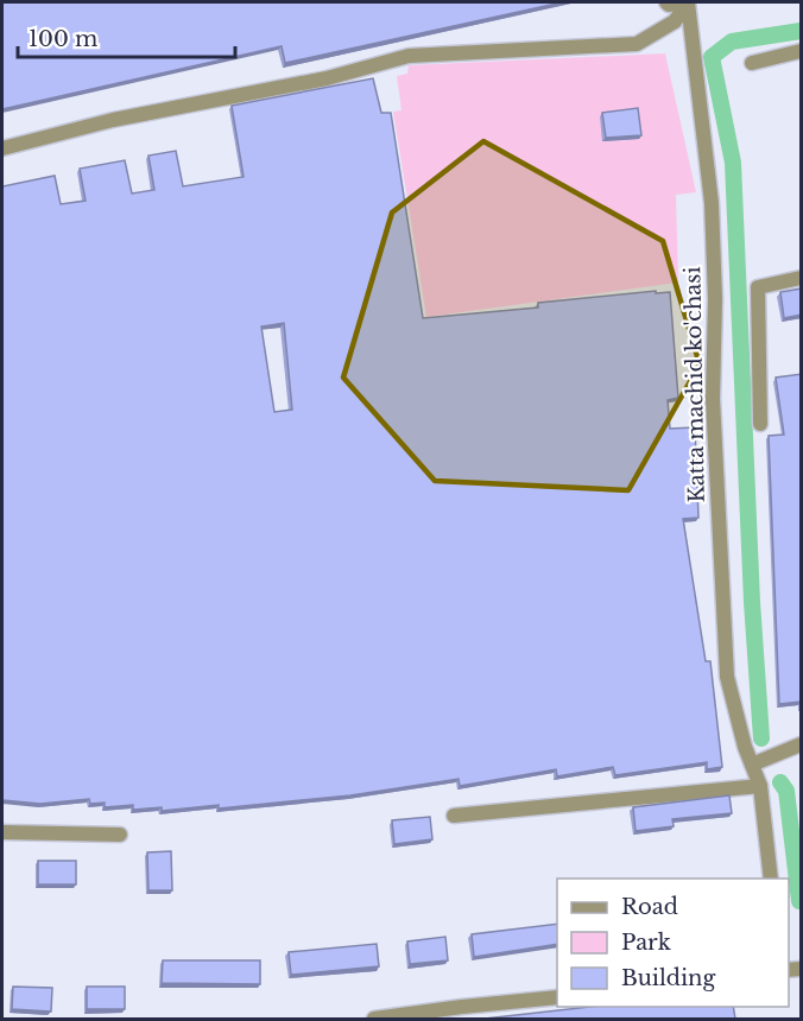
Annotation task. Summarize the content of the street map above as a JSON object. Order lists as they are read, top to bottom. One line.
{"streets":{"street":["Katta machid ko'chasi"]},"legend":["Road","Park","Building"],"scale_bar":"100 m"}
